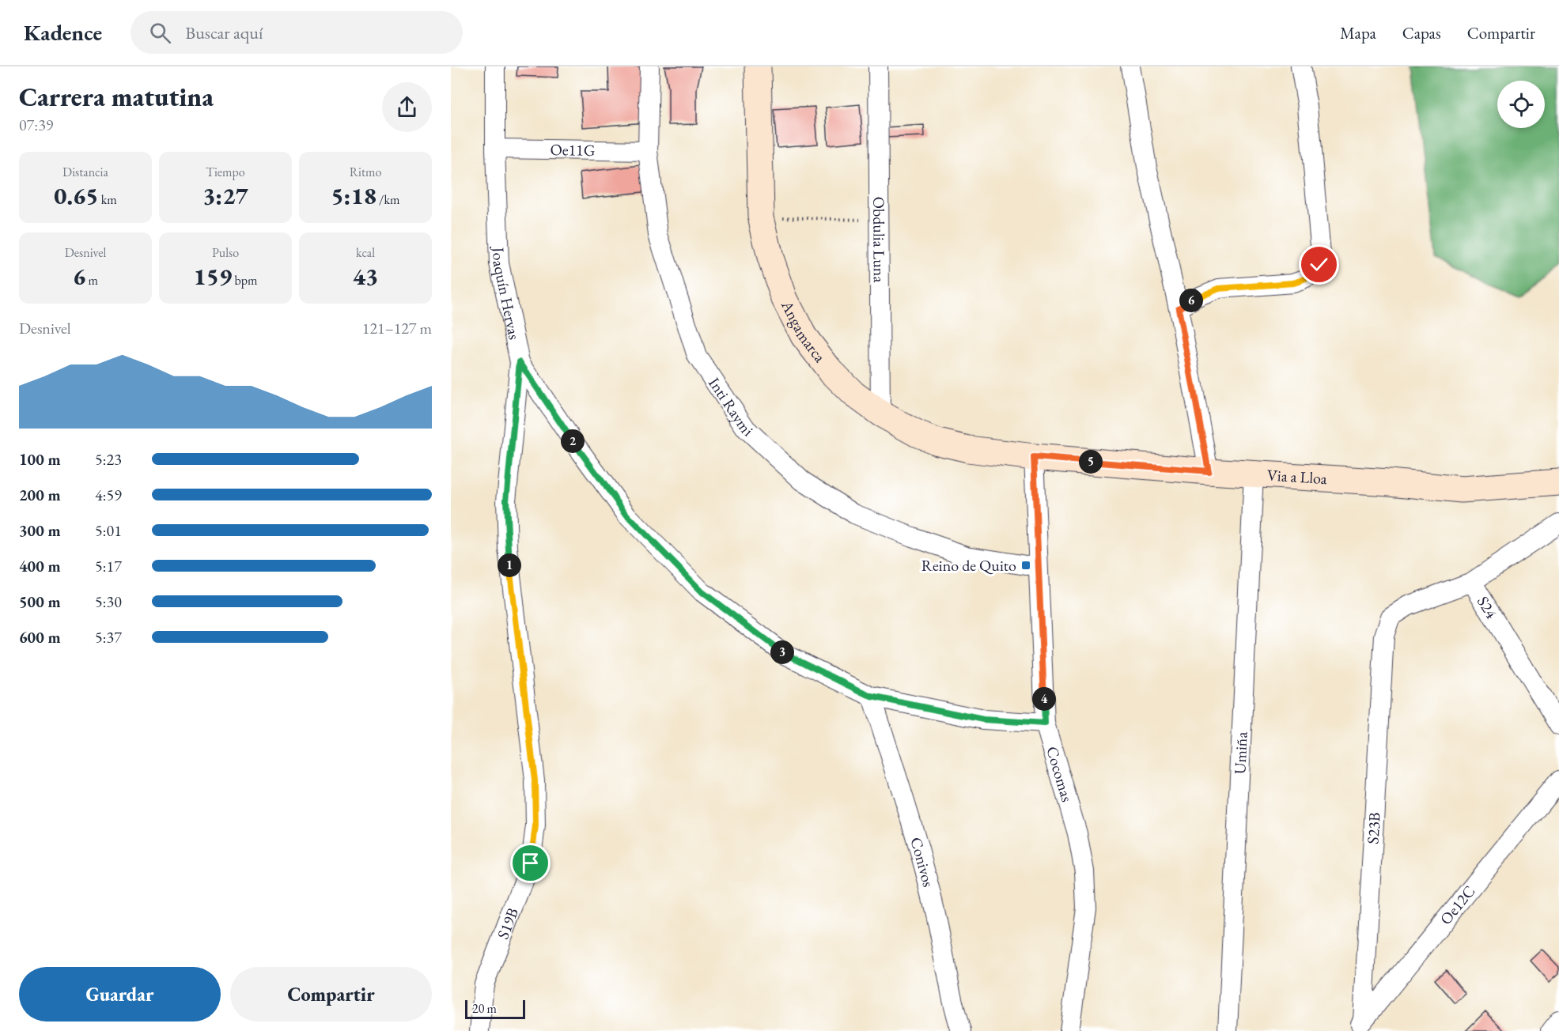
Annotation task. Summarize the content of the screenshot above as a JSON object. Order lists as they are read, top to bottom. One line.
{"streets":{"street":["Oe11G","Obdulia Luna","Joaquín Hervas","Angamarca","Inti Raymi","Via a Lloa","S24","Umiña","Cocomas","S23B","Conivos","Oe12C","S19B"]},"crossings":[["Oe11G","Joaquín Hervas"],["Oe11G","Inti Raymi"],["Obdulia Luna","Angamarca"],["Joaquín Hervas","Cocomas"],["Joaquín Hervas","Conivos"],["Joaquín Hervas","S19B"],["Angamarca","Via a Lloa"],["Angamarca","Cocomas"],["Inti Raymi","Cocomas"],["Via a Lloa","Umiña"],["Via a Lloa","Cocomas"],["S24","S23B"],["S23B","Oe12C"]],"places":{"transit":["Reino de Quito"]},"scale_bar":"20 m","page":{"header":"Kadence","search":"Buscar aquí","nav":["Mapa","Capas","Compartir"],"heading":["Carrera matutina","07:39"],"stats":[["Distancia","0.65 km"],["Tiempo","3:27"],["Ritmo","5:18 /km"],["Desnivel","6 m"],["Pulso","159 bpm"],["kcal","43"]],"pins":["6","2","5","1","3","4"],"chart":["Desnivel","121–127 m"],"list":[{"name":"100 m","note":"5:23"},{"name":"200 m","note":"4:59"},{"name":"300 m","note":"5:01"},{"name":"400 m","note":"5:17"},{"name":"500 m","note":"5:30"},{"name":"600 m","note":"5:37"}],"buttons":["Guardar","Compartir"],"scale":"20 m"}}
